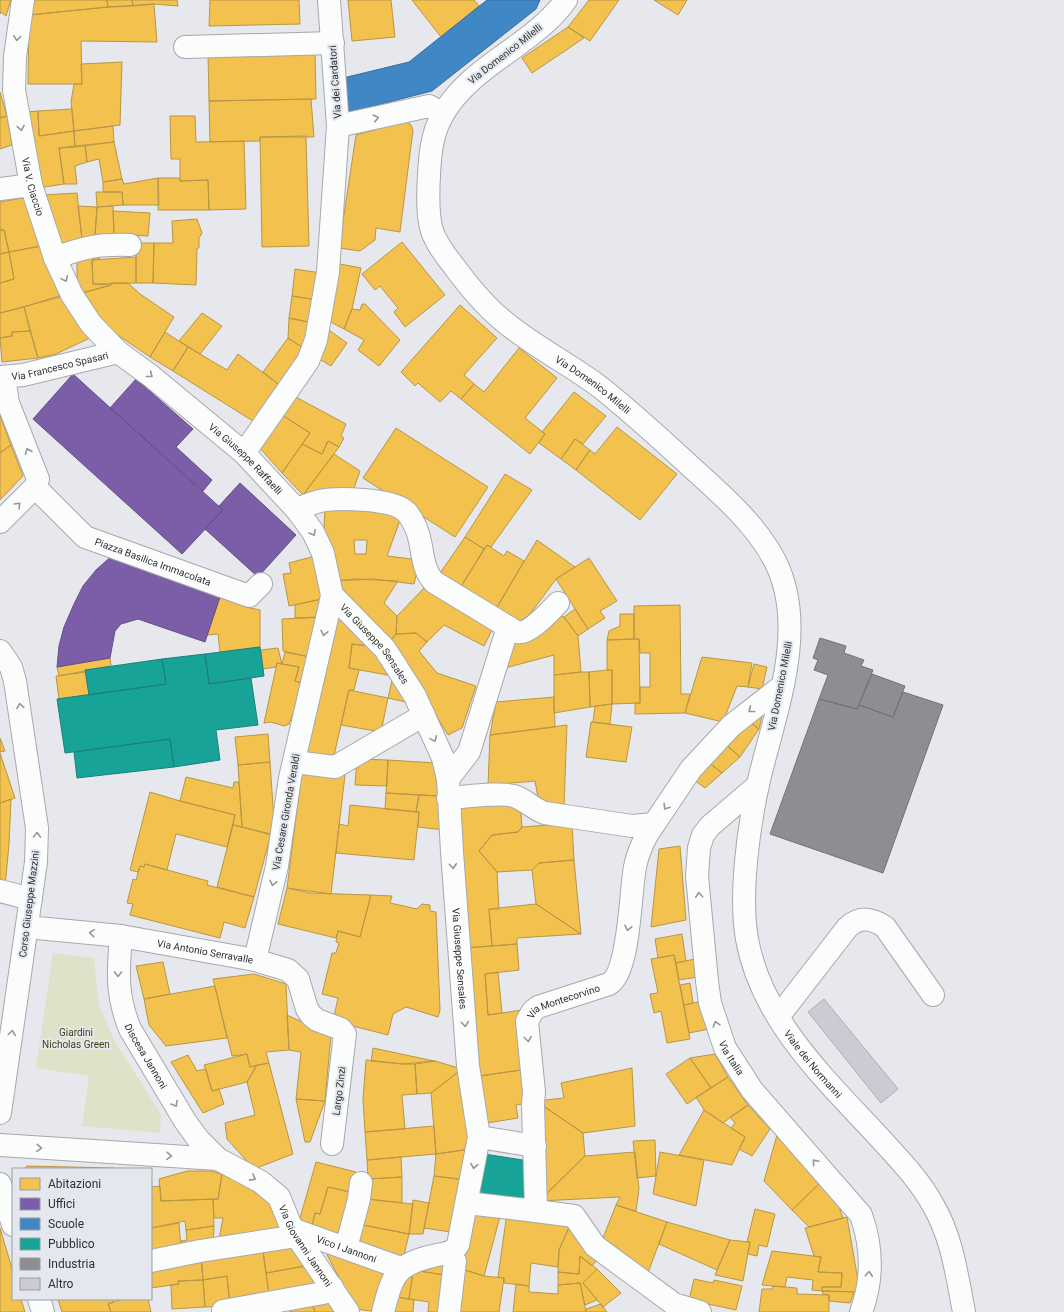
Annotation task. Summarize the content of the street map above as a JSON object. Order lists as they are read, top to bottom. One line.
{"streets":{"street":["Via Domenico Milelli","Via dei Cardatori","Via V. Ciaccio","Via Francesco Spasari","Via Giuseppe Raffaelli","Piazza Basilica Immacolata","Via Giuseppe Sensales","Via Cesare Gironda Veraldi","Corso Giuseppe Mazzini","Via Antonio Serravalle","Via Montecorvino","Discesa Jannoni","Via Italia","Viale dei Normanni","Largo Zinzi","Via Giovanni Jannoni","Vico I Jannoni"]},"crossings":[["Via Domenico Milelli","Via dei Cardatori"],["Via Domenico Milelli","Via Montecorvino"],["Via Domenico Milelli","Via Italia"],["Via Domenico Milelli","Viale dei Normanni"],["Via V. Ciaccio","Via Francesco Spasari"],["Via V. Ciaccio","Via Giuseppe Raffaelli"],["Via Francesco Spasari","Via Giuseppe Raffaelli"],["Via Giuseppe Raffaelli","Via Giuseppe Sensales"],["Via Giuseppe Raffaelli","Via Cesare Gironda Veraldi"],["Via Giuseppe Sensales","Via Cesare Gironda Veraldi"],["Via Cesare Gironda Veraldi","Via Antonio Serravalle"],["Corso Giuseppe Mazzini","Via Antonio Serravalle"],["Via Antonio Serravalle","Discesa Jannoni"],["Via Antonio Serravalle","Largo Zinzi"],["Discesa Jannoni","Via Giovanni Jannoni"],["Via Italia","Viale dei Normanni"],["Via Giovanni Jannoni","Vico I Jannoni"]],"one_way":["Via dei Cardatori","Via Giuseppe Raffaelli","Via Giuseppe Sensales","Corso Giuseppe Mazzini","Via Montecorvino","Discesa Jannoni","Via Italia","Via Giovanni Jannoni"],"parks":["Giardini Nicholas Green"],"legend":["Abitazioni","Uffici","Scuole","Pubblico","Industria","Altro"]}
